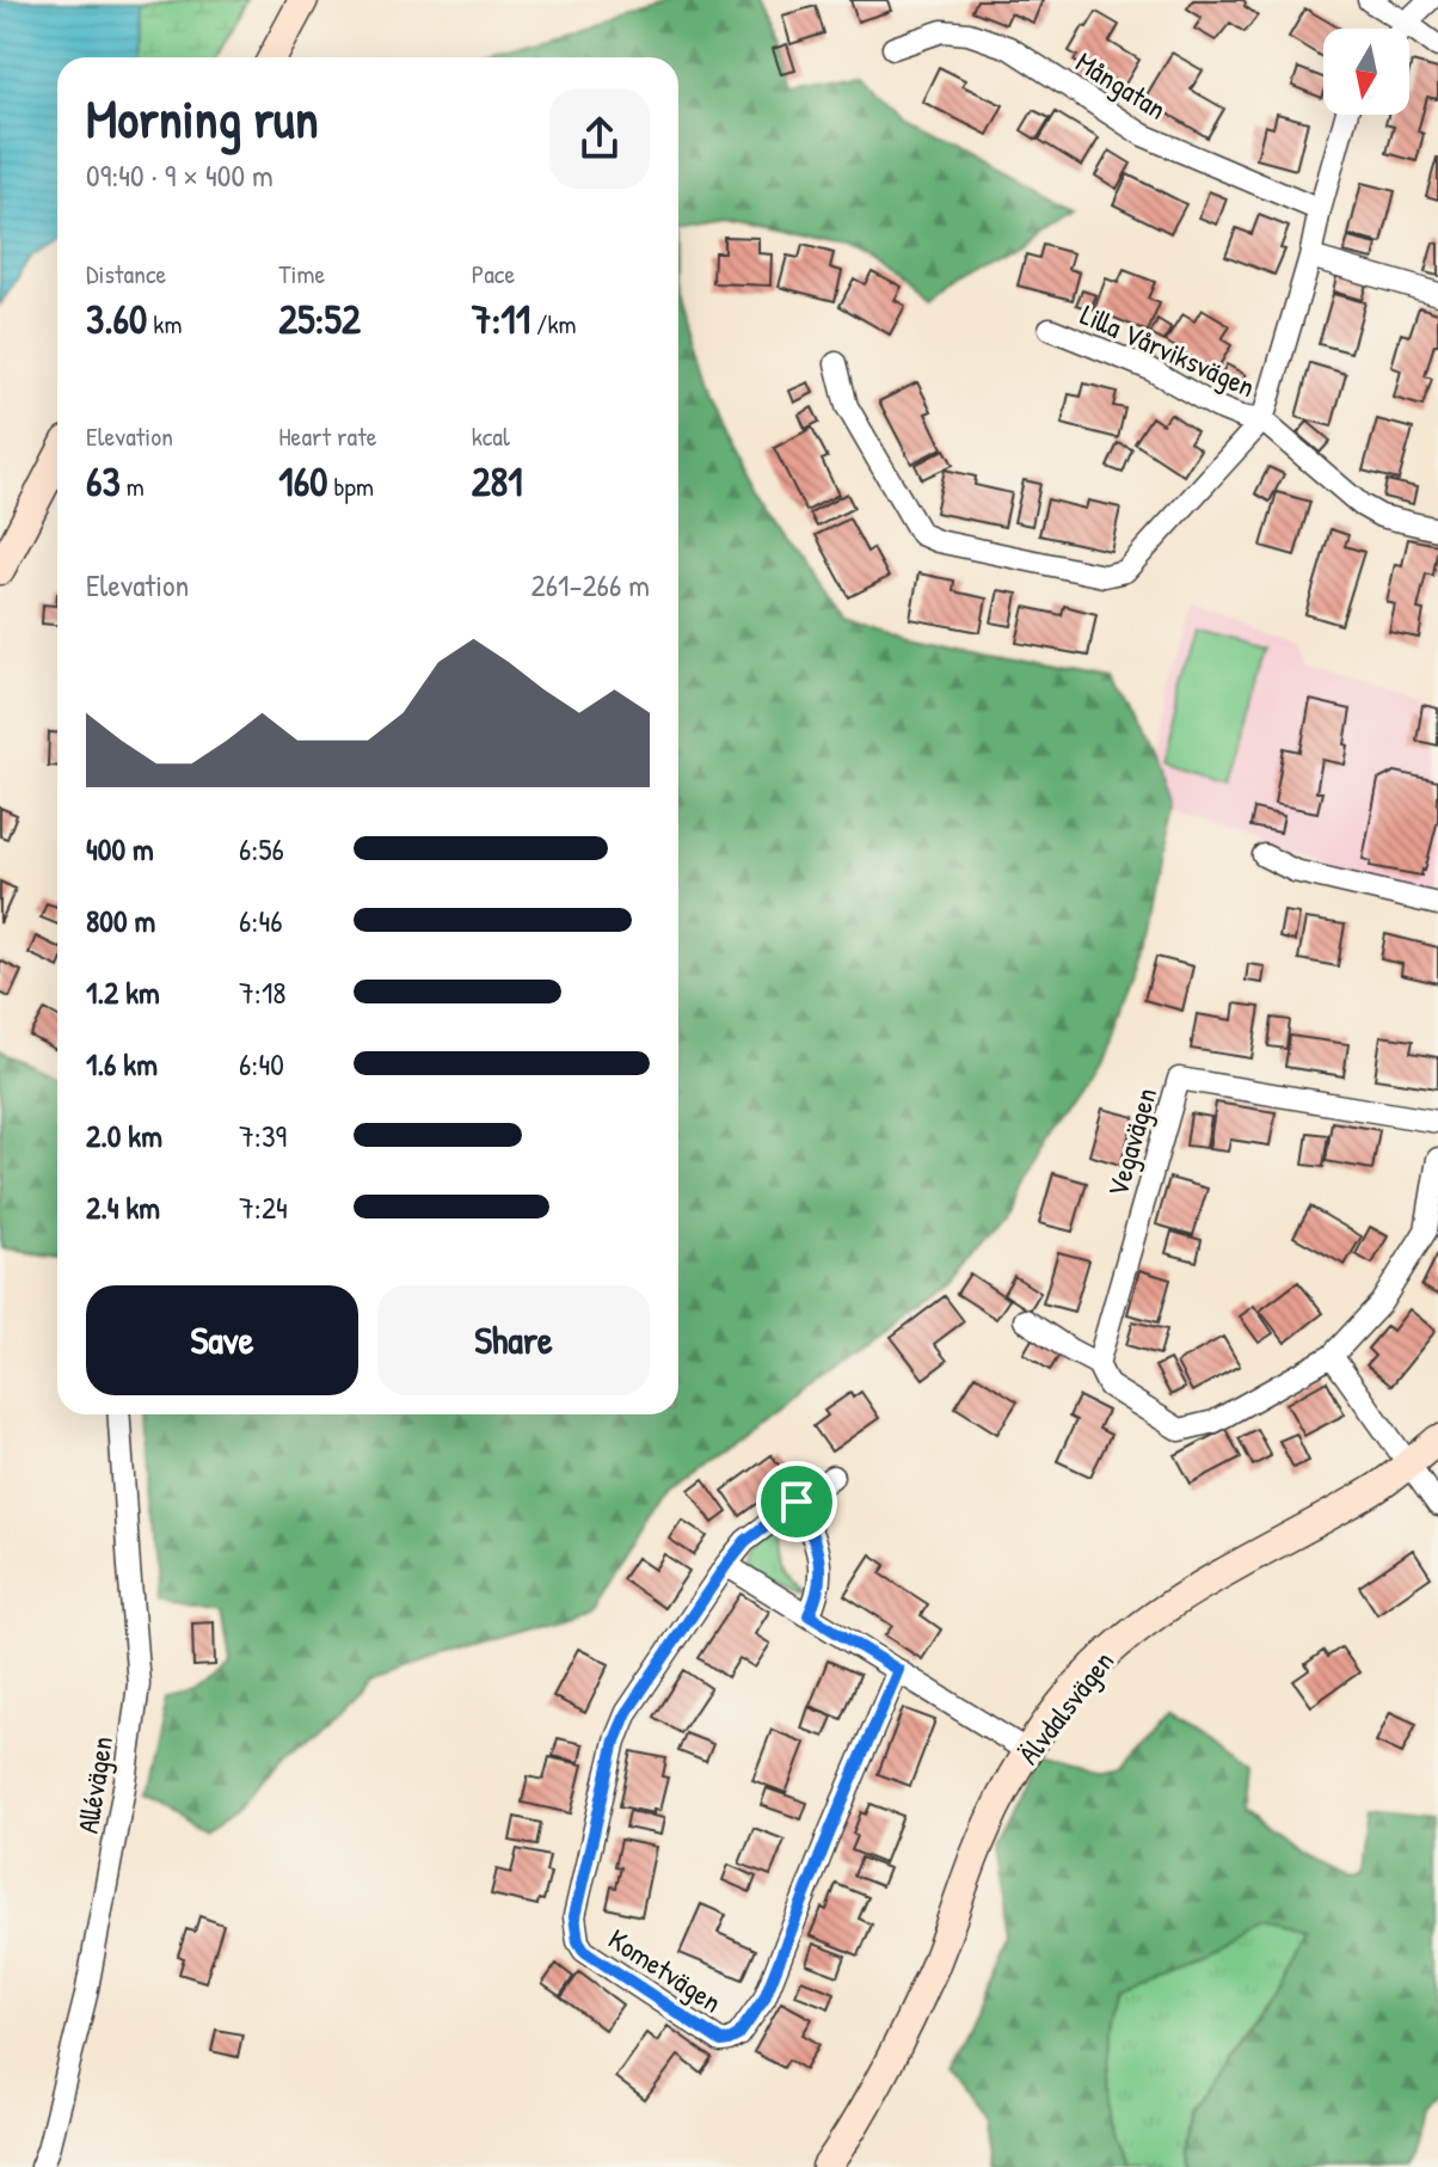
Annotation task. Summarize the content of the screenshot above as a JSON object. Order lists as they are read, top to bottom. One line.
{"streets":{"street":["Mångatan","Lilla Vårviksvägen","Vegavägen","Älvdalsvägen","Allévägen","Kometvägen"]},"crossings":[["Mångatan","Lilla Vårviksvägen"]],"north":"bottom","page":{"heading":["Morning run","09:40 · 9 × 400 m"],"stats":[["Distance","3.60 km"],["Time","25:52"],["Pace","7:11 /km"],["Elevation","63 m"],["Heart rate","160 bpm"],["kcal","281"]],"chart":["Elevation","261–266 m"],"list":[{"name":"400 m","note":"6:56"},{"name":"800 m","note":"6:46"},{"name":"1.2 km","note":"7:18"},{"name":"1.6 km","note":"6:40"},{"name":"2.0 km","note":"7:39"},{"name":"2.4 km","note":"7:24"}],"buttons":["Save","Share"]}}
